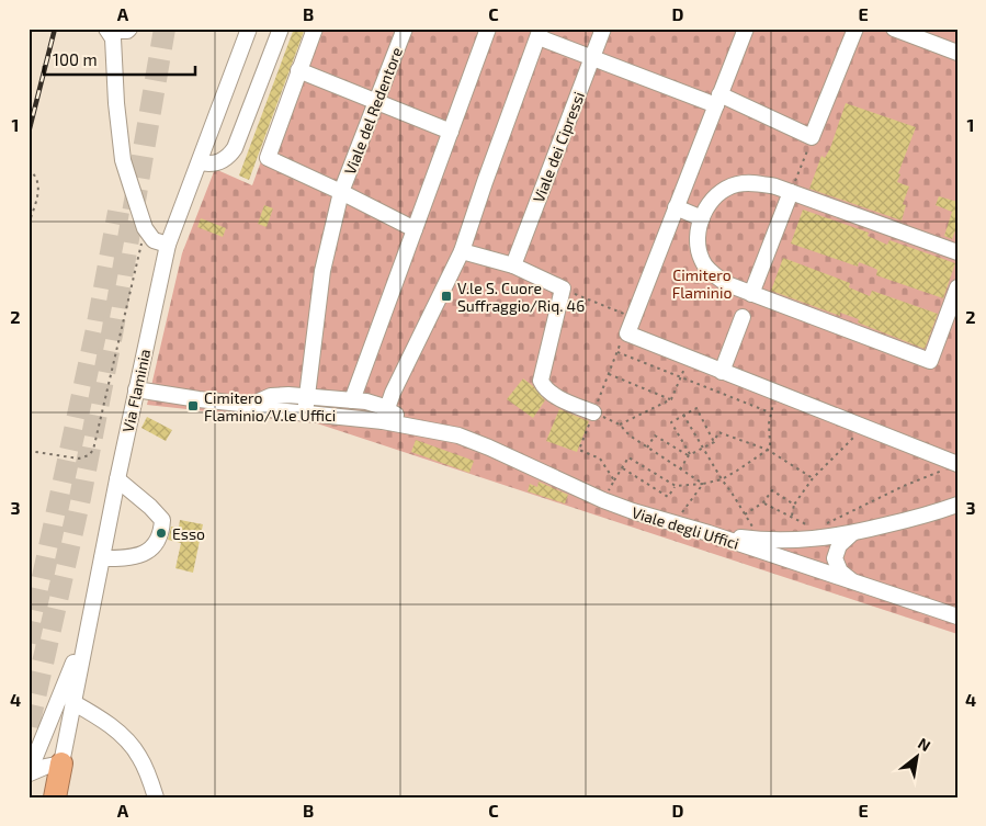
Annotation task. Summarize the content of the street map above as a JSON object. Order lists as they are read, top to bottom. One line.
{"streets":{"street":["Viale del Redentore","Viale dei Cipressi","Via Flaminia","Viale degli Uffici"]},"crossings":[["Viale del Redentore","Viale degli Uffici"],["Via Flaminia","Viale degli Uffici"]],"parks":["Cimitero Flaminio"],"places":{"transit":["V.le S. Cuore Suffraggio/Riq. 46","Cimitero Flaminio/V.le Uffici"],"other":["Esso"]},"scale_bar":"100 m","north":"top right","grid":{"columns":["A","B","C","D","E"],"rows":["1","2","3","4"]}}
